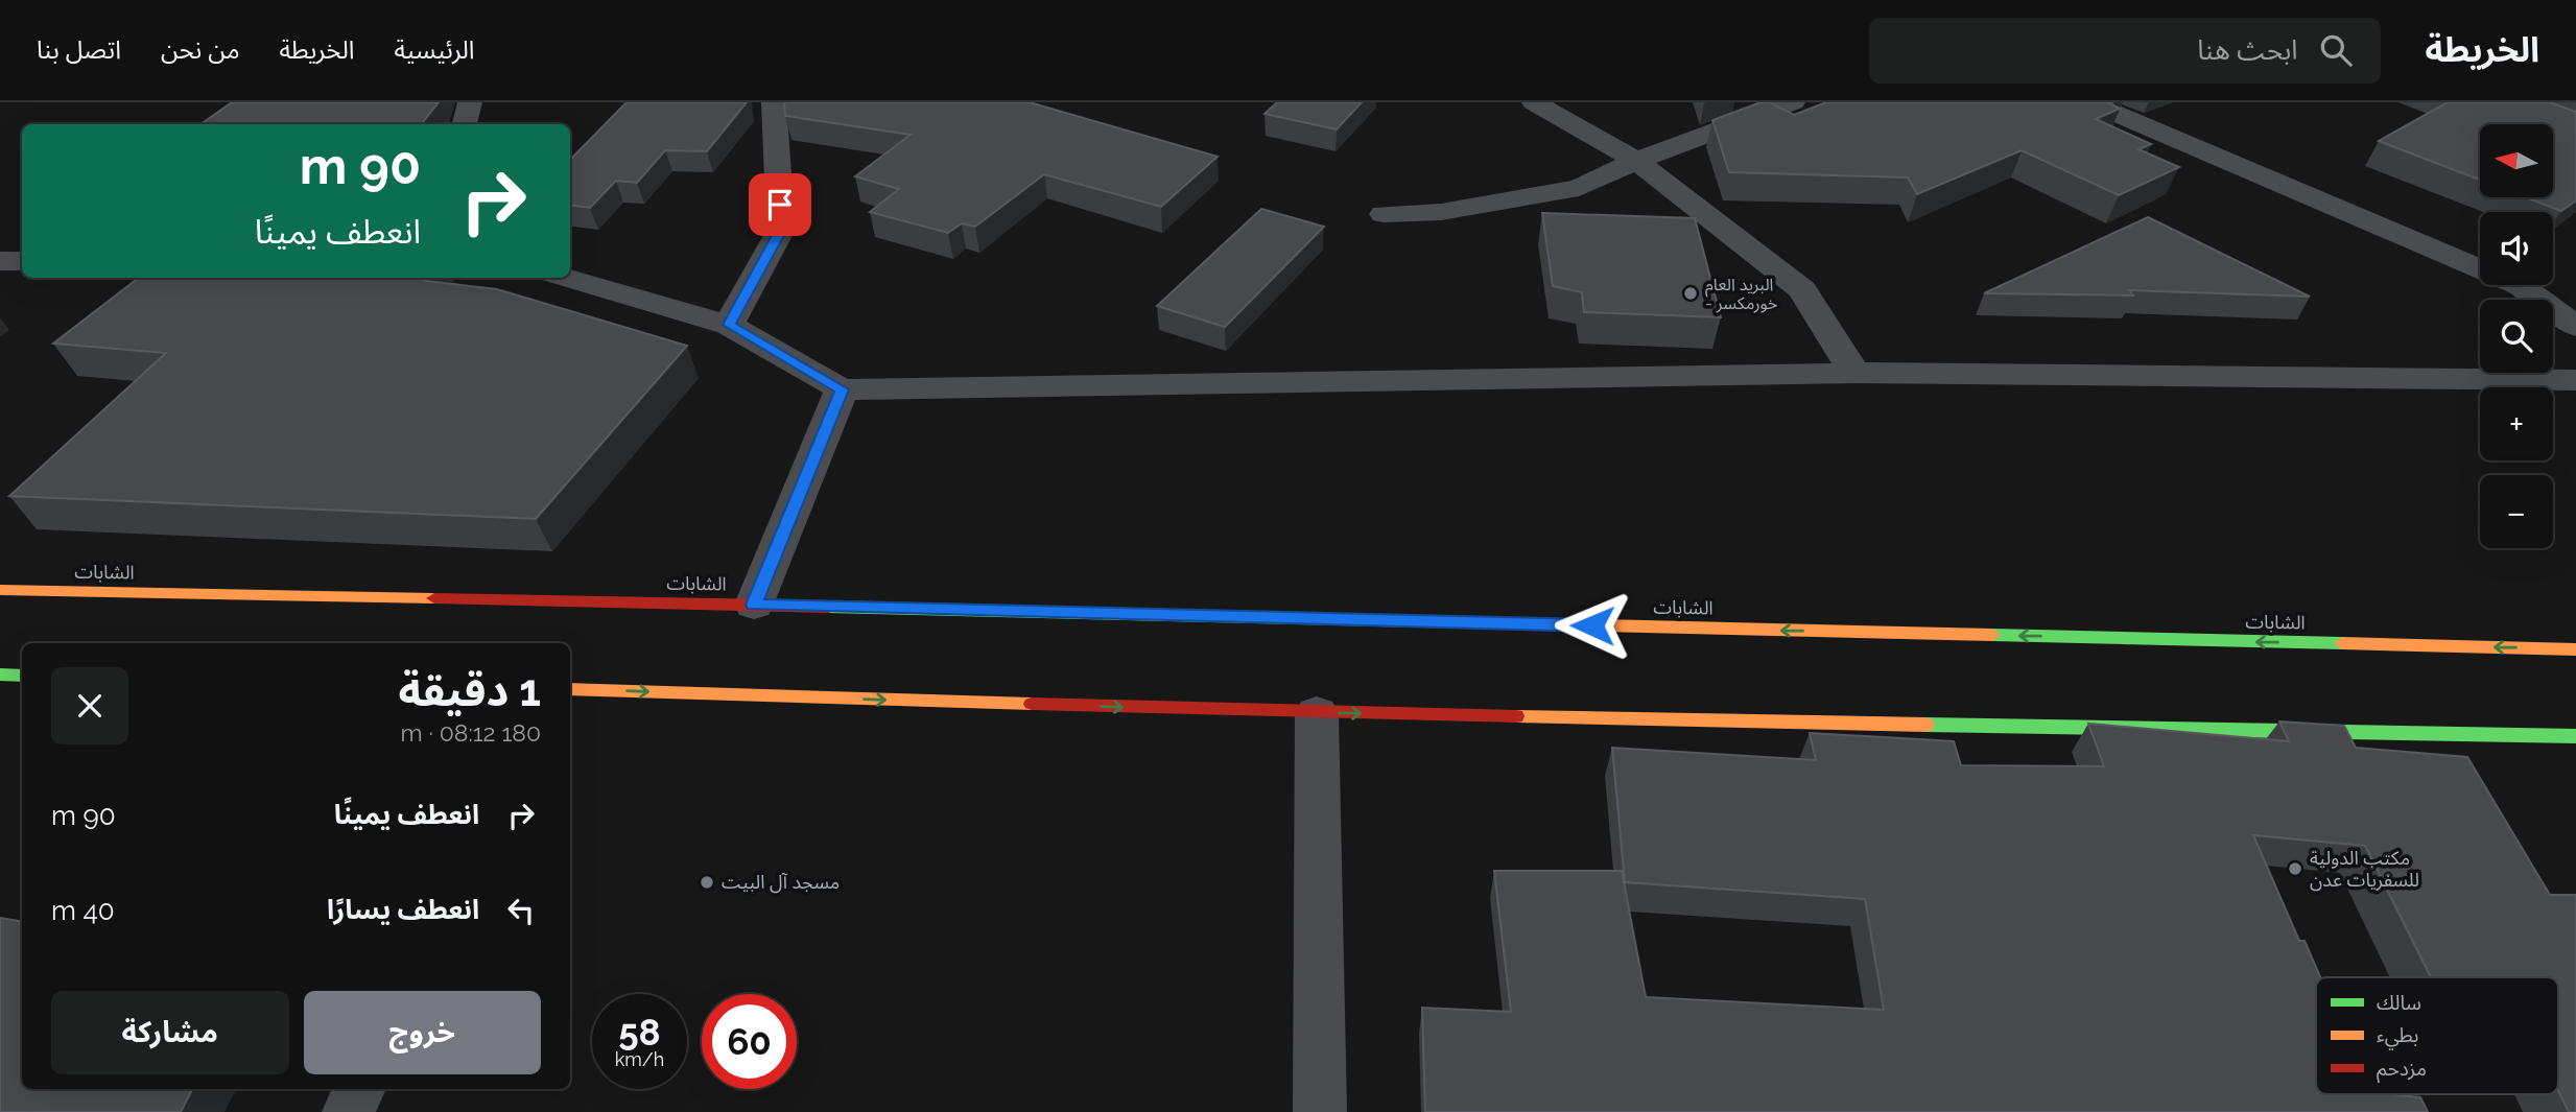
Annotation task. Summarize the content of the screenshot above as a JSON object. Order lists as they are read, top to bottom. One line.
{"streets":{"main road":["الشابات"]},"places":["البريد العام - خورمكسر","مكتب الدولية للسفريات عدن","مسجد آل البيت"],"legend":["سالك","بطيء","مزدحم"],"north":"left","page":{"header":"الخريطة","search":"ابحث هنا","nav":["الرئيسية","الخريطة","من نحن","اتصل بنا"],"map_buttons":["+","−"],"turn":["90 m","انعطف يمينًا"],"heading":["1 دقيقة","180 m · 08:12"],"list":[{"name":"انعطف يمينًا","value":"90 m"},{"name":"انعطف يسارًا","value":"40 m"}],"buttons":["خروج","مشاركة"],"speed":"58 km/h","limit":"60"}}
